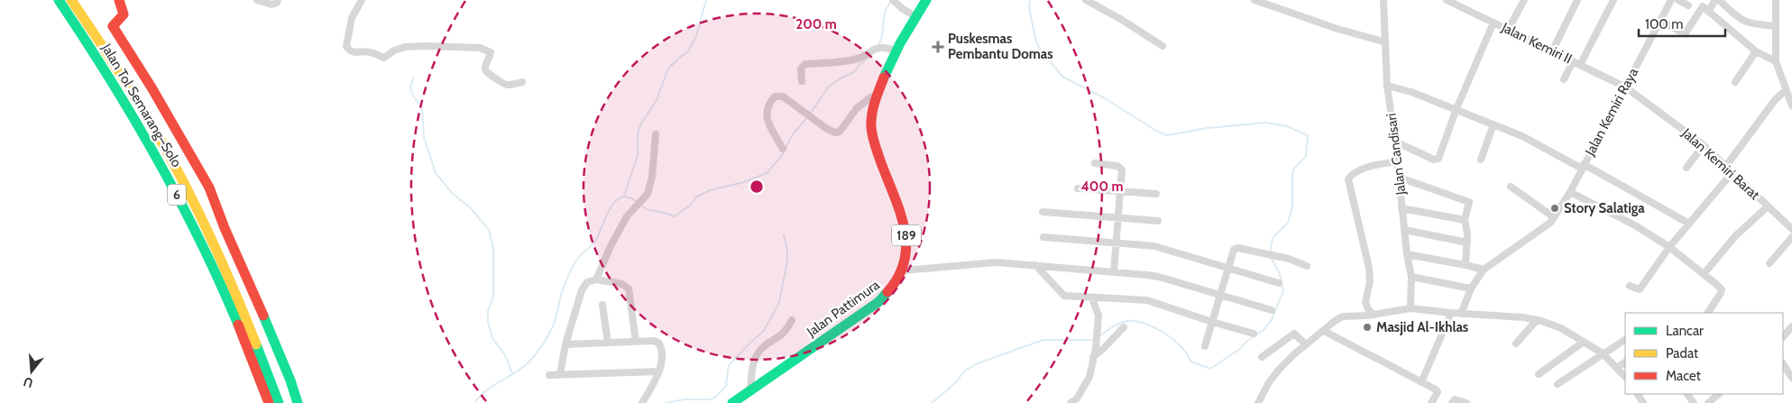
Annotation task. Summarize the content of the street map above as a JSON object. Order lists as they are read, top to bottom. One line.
{"streets":{"main road":["Jalan Tol Semarang–Solo","6","189","Jalan Pattimura"],"street":["Jalan Kemiri II","Jalan Kemiri Raya","Jalan Candisari","Jalan Kemiri Barat"]},"crossings":[["Jalan Kemiri II","Jalan Kemiri Raya"],["Jalan Kemiri II","Jalan Kemiri Barat"],["Jalan Kemiri Raya","Jalan Kemiri Barat"]],"places":{"health":["Puskesmas Pembantu Domas"],"other":["Story Salatiga","Masjid Al-Ikhlas"]},"legend":["Lancar","Padat","Macet"],"scale_bar":"100 m","north":"bottom","rings":["200 m","400 m"]}
